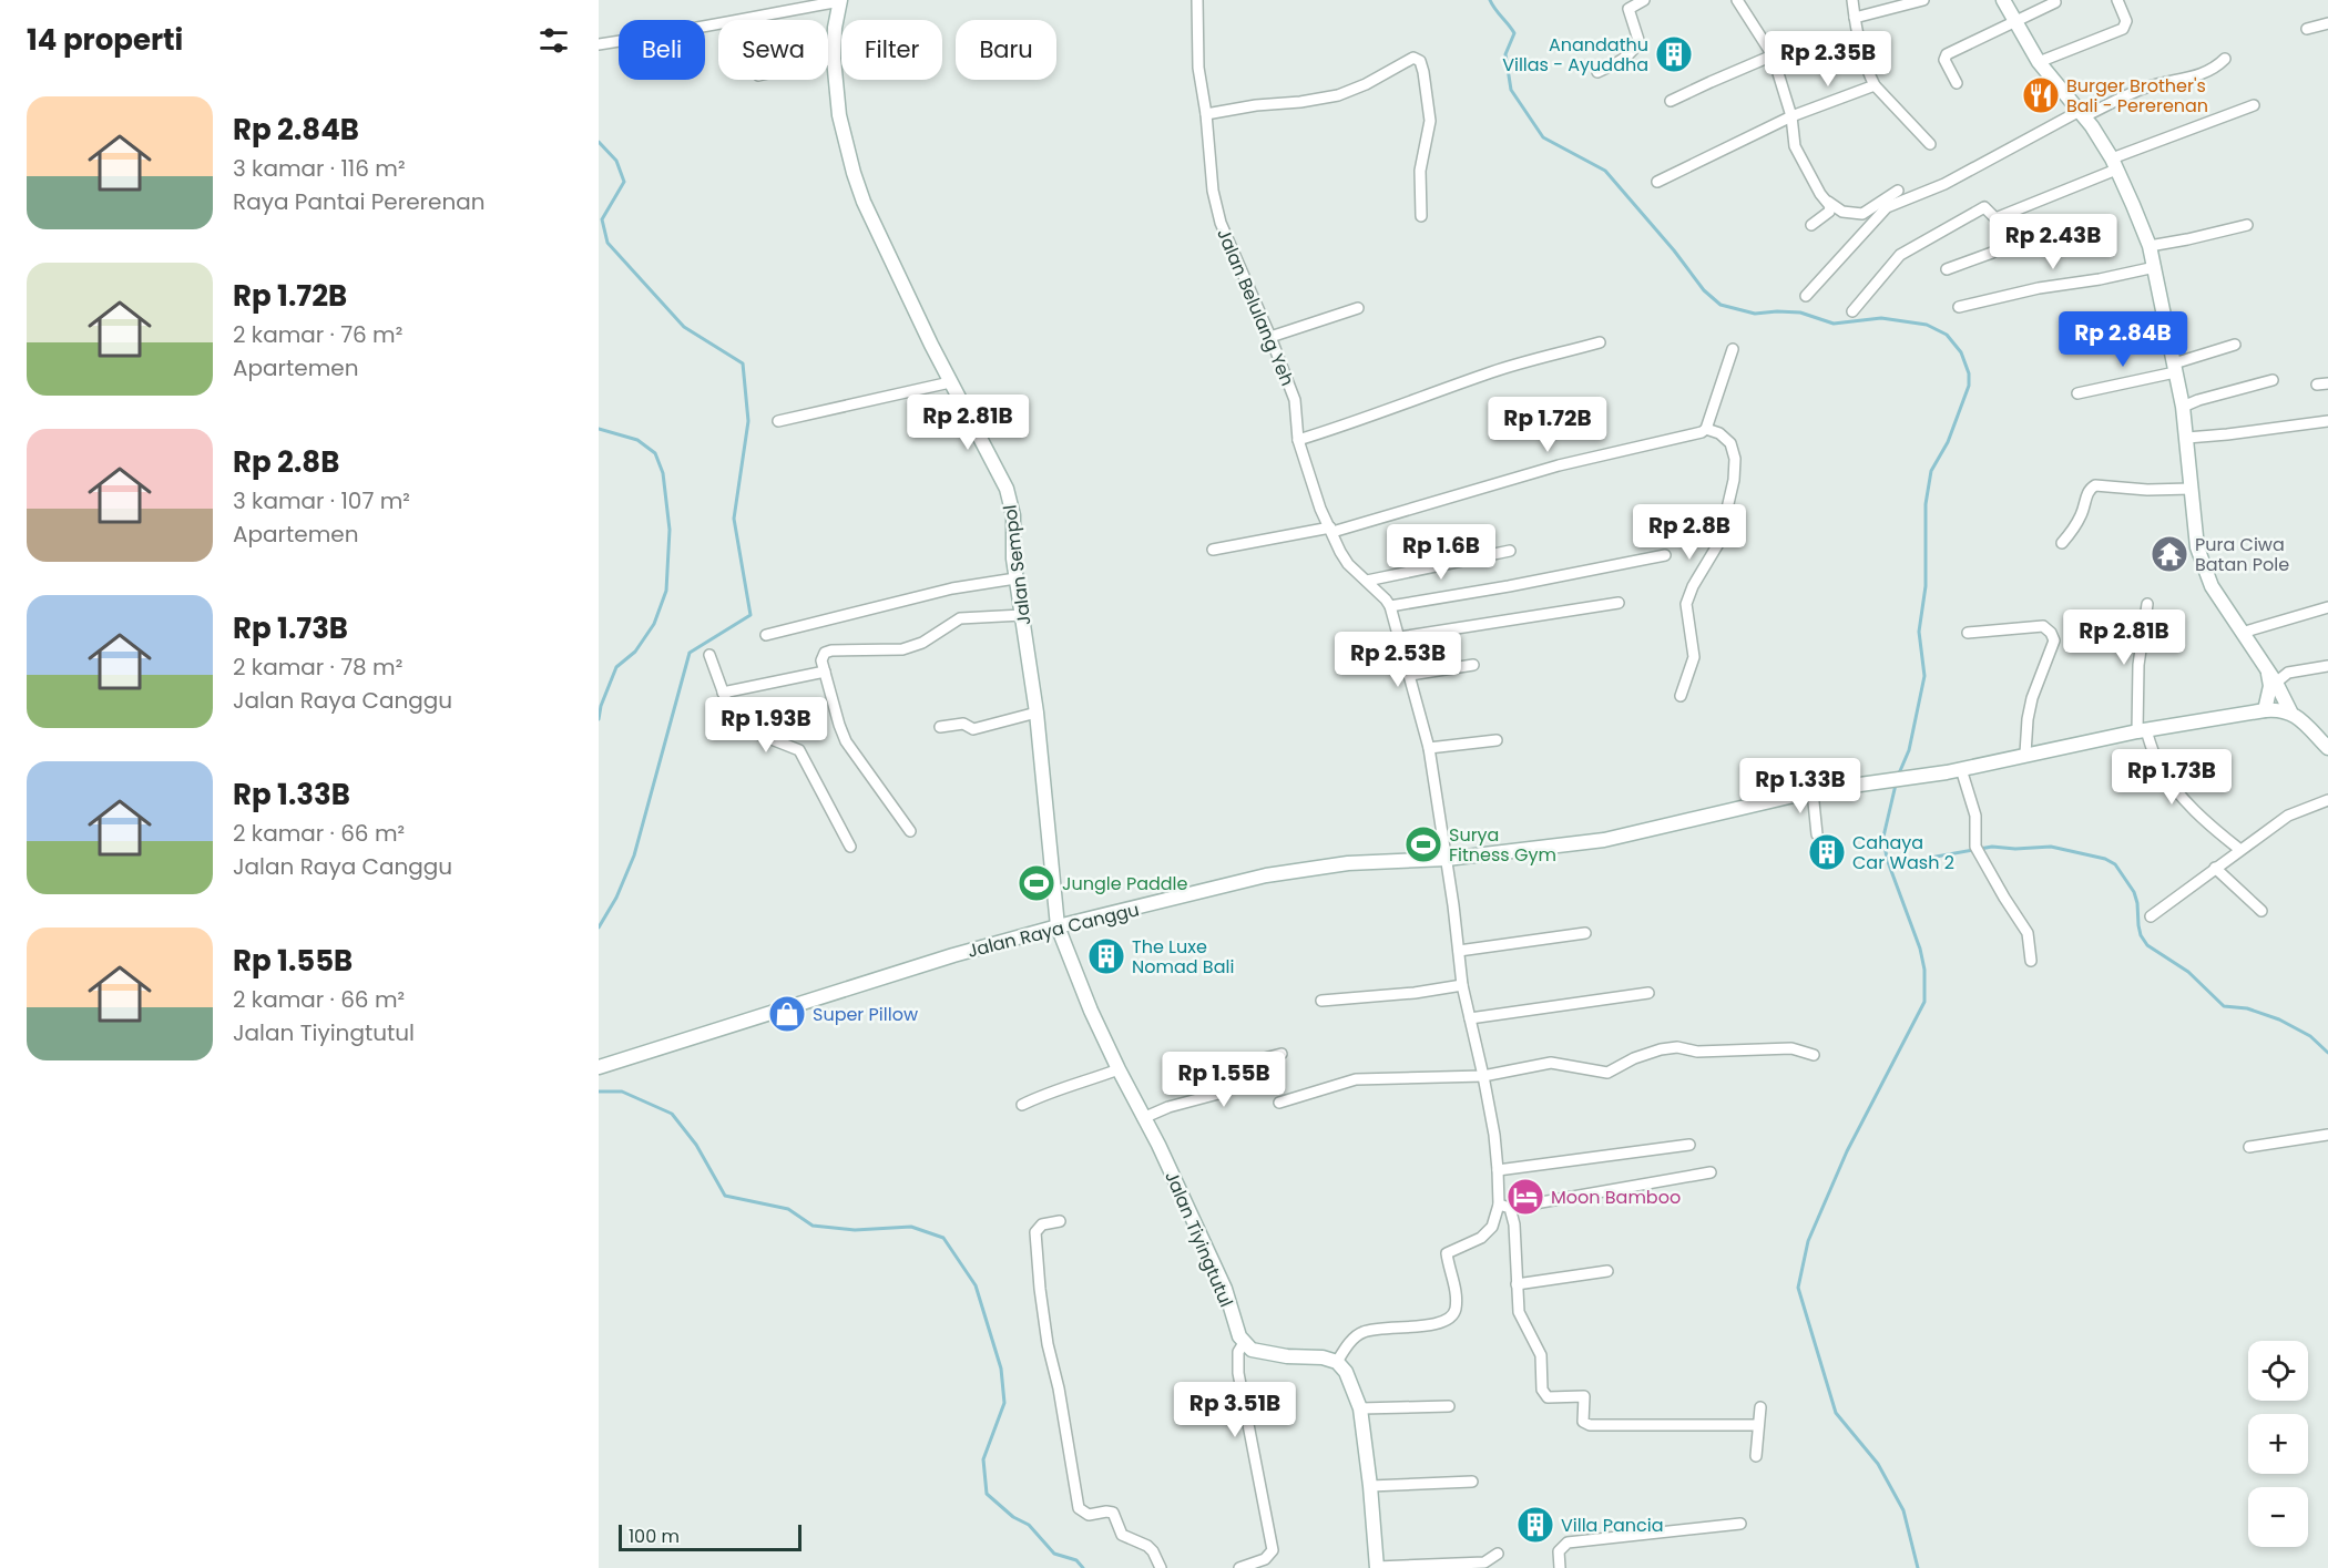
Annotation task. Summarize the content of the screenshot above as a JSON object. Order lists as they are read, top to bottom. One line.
{"streets":{"street":["Jalan Belulang Yeh","Jalan Sempol","Jalan Raya Canggu","Jalan Tiyingtutul"]},"crossings":[["Jalan Belulang Yeh","Jalan Raya Canggu"],["Jalan Sempol","Jalan Raya Canggu"],["Jalan Sempol","Jalan Tiyingtutul"],["Jalan Raya Canggu","Jalan Tiyingtutul"]],"places":{"building":["Anandathu Villas - Ayuddha","Cahaya Car Wash 2","The Luxe Nomad Bali","Villa Pancia"],"restaurant":["Burger Brother's Bali - Pererenan"],"temple":["Pura Ciwa Batan Pole"],"sports":["Surya Fitness Gym","Jungle Paddle"],"shop":["Super Pillow"],"hotel":["Moon Bamboo"]},"scale_bar":"100 m","page":{"heading":"14 properti","chip":["Beli","Sewa","Filter","Baru"],"price":["Rp 2.35B","Rp 2.43B","Rp 2.84B","Rp 2.81B","Rp 1.72B","Rp 2.8B","Rp 1.6B","Rp 2.81B","Rp 2.53B","Rp 1.93B","Rp 1.73B","Rp 1.33B","Rp 1.55B","Rp 3.51B"],"list":[{"name":"Rp 2.84B","note":"3 kamar · 116 m² · Raya Pantai Pererenan"},{"name":"Rp 1.72B","note":"2 kamar · 76 m² · Apartemen"},{"name":"Rp 2.8B","note":"3 kamar · 107 m² · Apartemen"},{"name":"Rp 1.73B","note":"2 kamar · 78 m² · Jalan Raya Canggu"},{"name":"Rp 1.33B","note":"2 kamar · 66 m² · Jalan Raya Canggu"},{"name":"Rp 1.55B","note":"2 kamar · 66 m² · Jalan Tiyingtutul"}],"map_buttons":["+","−"],"scale":"100 m"}}
